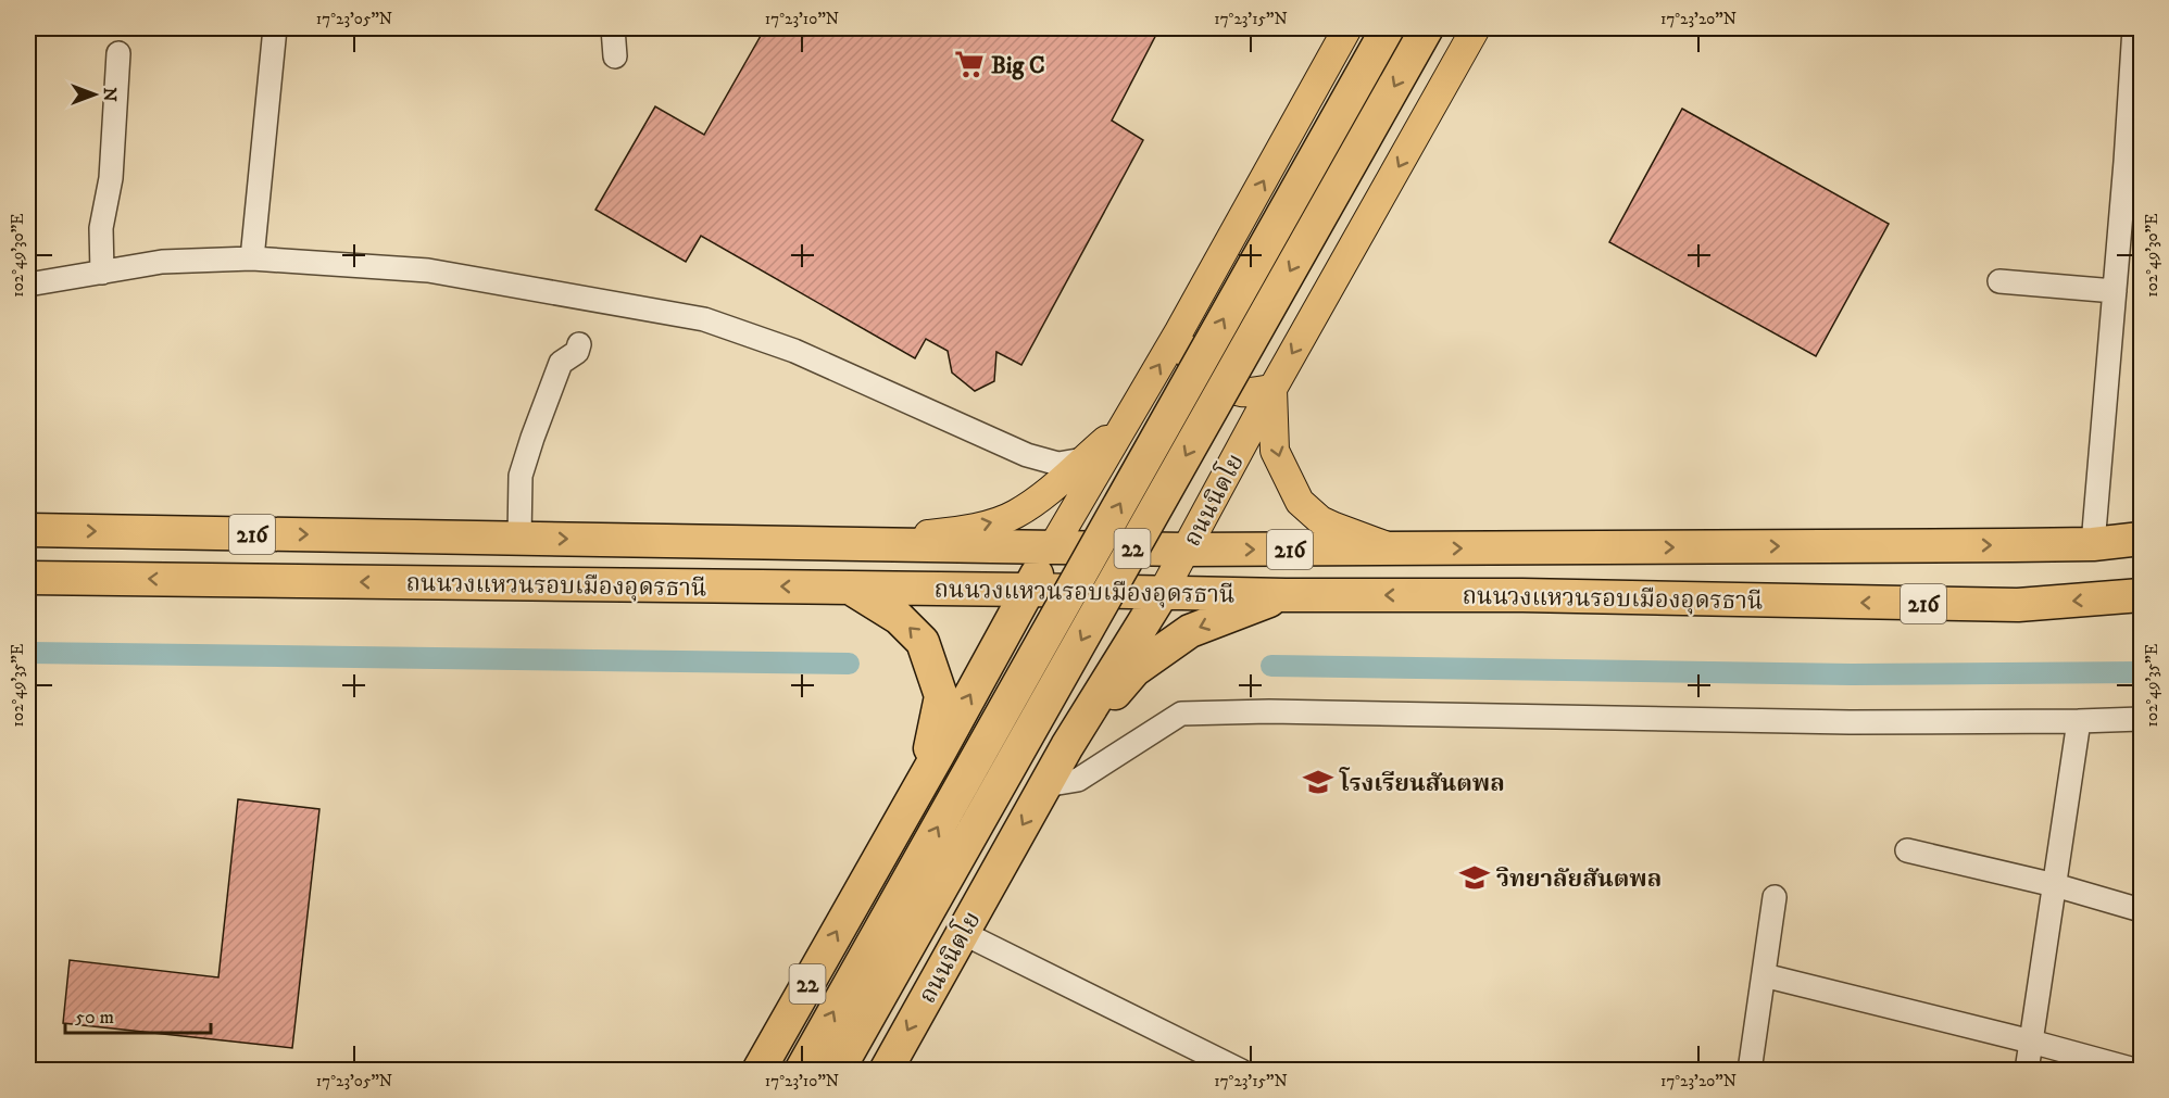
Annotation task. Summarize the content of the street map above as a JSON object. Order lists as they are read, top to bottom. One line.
{"streets":{"highway":["ถนนนิตโย","216","22","ถนนวงแหวนรอบเมืองอุดรธานี"]},"crossings":[["ถนนนิตโย","ถนนวงแหวนรอบเมืองอุดรธานี"],["22","ถนนวงแหวนรอบเมืองอุดรธานี"]],"places":{"supermarket":["Big C"],"school or university":["โรงเรียนสันตพล","วิทยาลัยสันตพล"]},"scale_bar":"50 m","north":"right","coordinates":["17°23'05\"N","17°23'10\"N","17°23'15\"N","17°23'20\"N","102°49'30\"E","102°49'35\"E"]}
